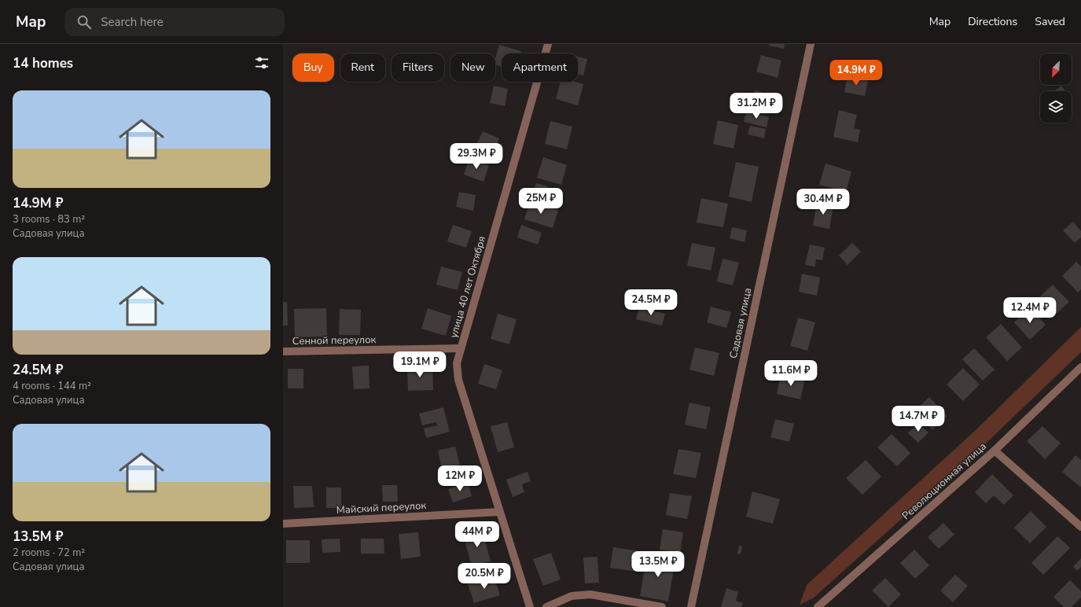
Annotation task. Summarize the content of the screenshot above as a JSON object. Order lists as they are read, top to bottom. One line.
{"streets":{"street":["улица 40 лет Октября","Садовая улица","Сенной переулок","Революционная улица","Майский переулок"]},"crossings":[["улица 40 лет Октября","Сенной переулок"],["улица 40 лет Октября","Майский переулок"]],"north":"bottom left","page":{"header":"Map","search":"Search here","nav":["Map","Directions","Saved"],"heading":"14 homes","chip":["Buy","Rent","Filters","New","Apartment"],"price":["14.9M ₽","31.2M ₽","29.3M ₽","25M ₽","30.4M ₽","24.5M ₽","12.4M ₽","19.1M ₽","11.6M ₽","14.7M ₽","12M ₽","44M ₽","13.5M ₽","20.5M ₽"],"list":[{"name":"14.9M ₽","note":"3 rooms · 83 m² · Садовая улица"},{"name":"24.5M ₽","note":"4 rooms · 144 m² · Садовая улица"},{"name":"13.5M ₽","note":"2 rooms · 72 m² · Садовая улица"}]}}
